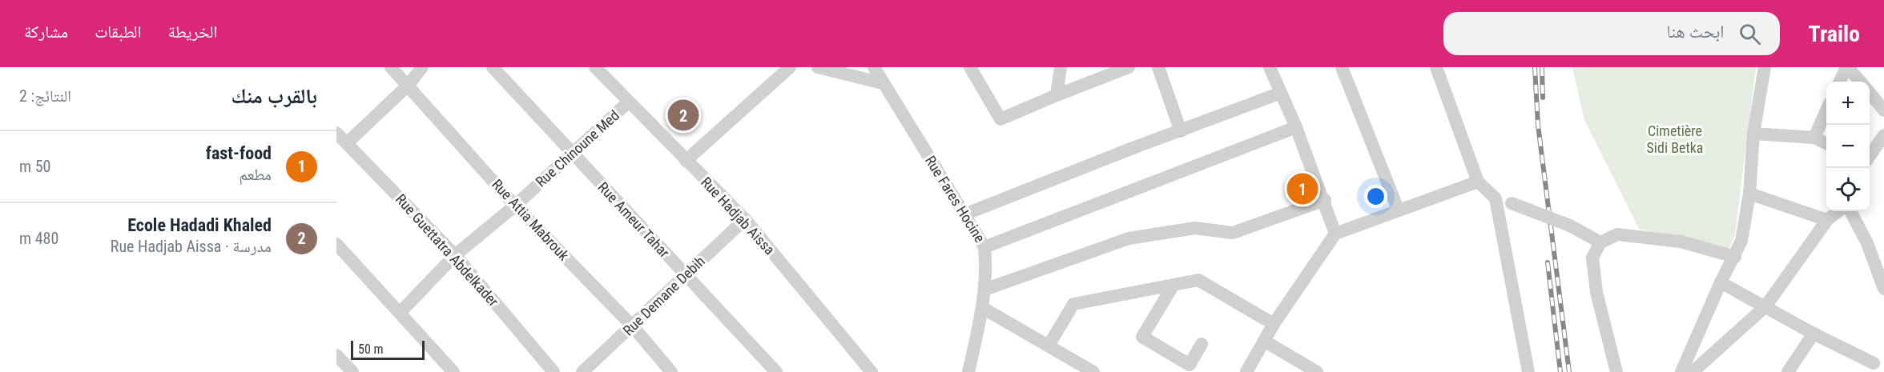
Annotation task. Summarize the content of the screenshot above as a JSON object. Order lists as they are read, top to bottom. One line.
{"streets":{"street":["Rue Chinoune Med","Rue Fares Hocine","Rue Hadjab Aissa","Rue Attia Mabrouk","Rue Ameur Tahar","Rue Guettatra Abdelkader","Rue Demane Debih"]},"crossings":[["Rue Chinoune Med","Rue Hadjab Aissa"],["Rue Chinoune Med","Rue Attia Mabrouk"],["Rue Chinoune Med","Rue Ameur Tahar"],["Rue Chinoune Med","Rue Guettatra Abdelkader"],["Rue Hadjab Aissa","Rue Demane Debih"],["Rue Attia Mabrouk","Rue Demane Debih"],["Rue Ameur Tahar","Rue Demane Debih"]],"parks":["Cimetière Sidi Betka"],"scale_bar":"50 m","page":{"header":"Trailo","search":"ابحث هنا","nav":["الخريطة","الطبقات","مشاركة"],"heading":["بالقرب منك","النتائج: 2"],"map_buttons":["+","−"],"pins":["2","1"],"list":[{"mark":"1","name":"fast-food","note":"مطعم","value":"50 m"},{"mark":"2","name":"Ecole Hadadi Khaled","note":"مدرسة · Rue Hadjab Aissa","value":"480 m"}],"scale":"50 m"}}
